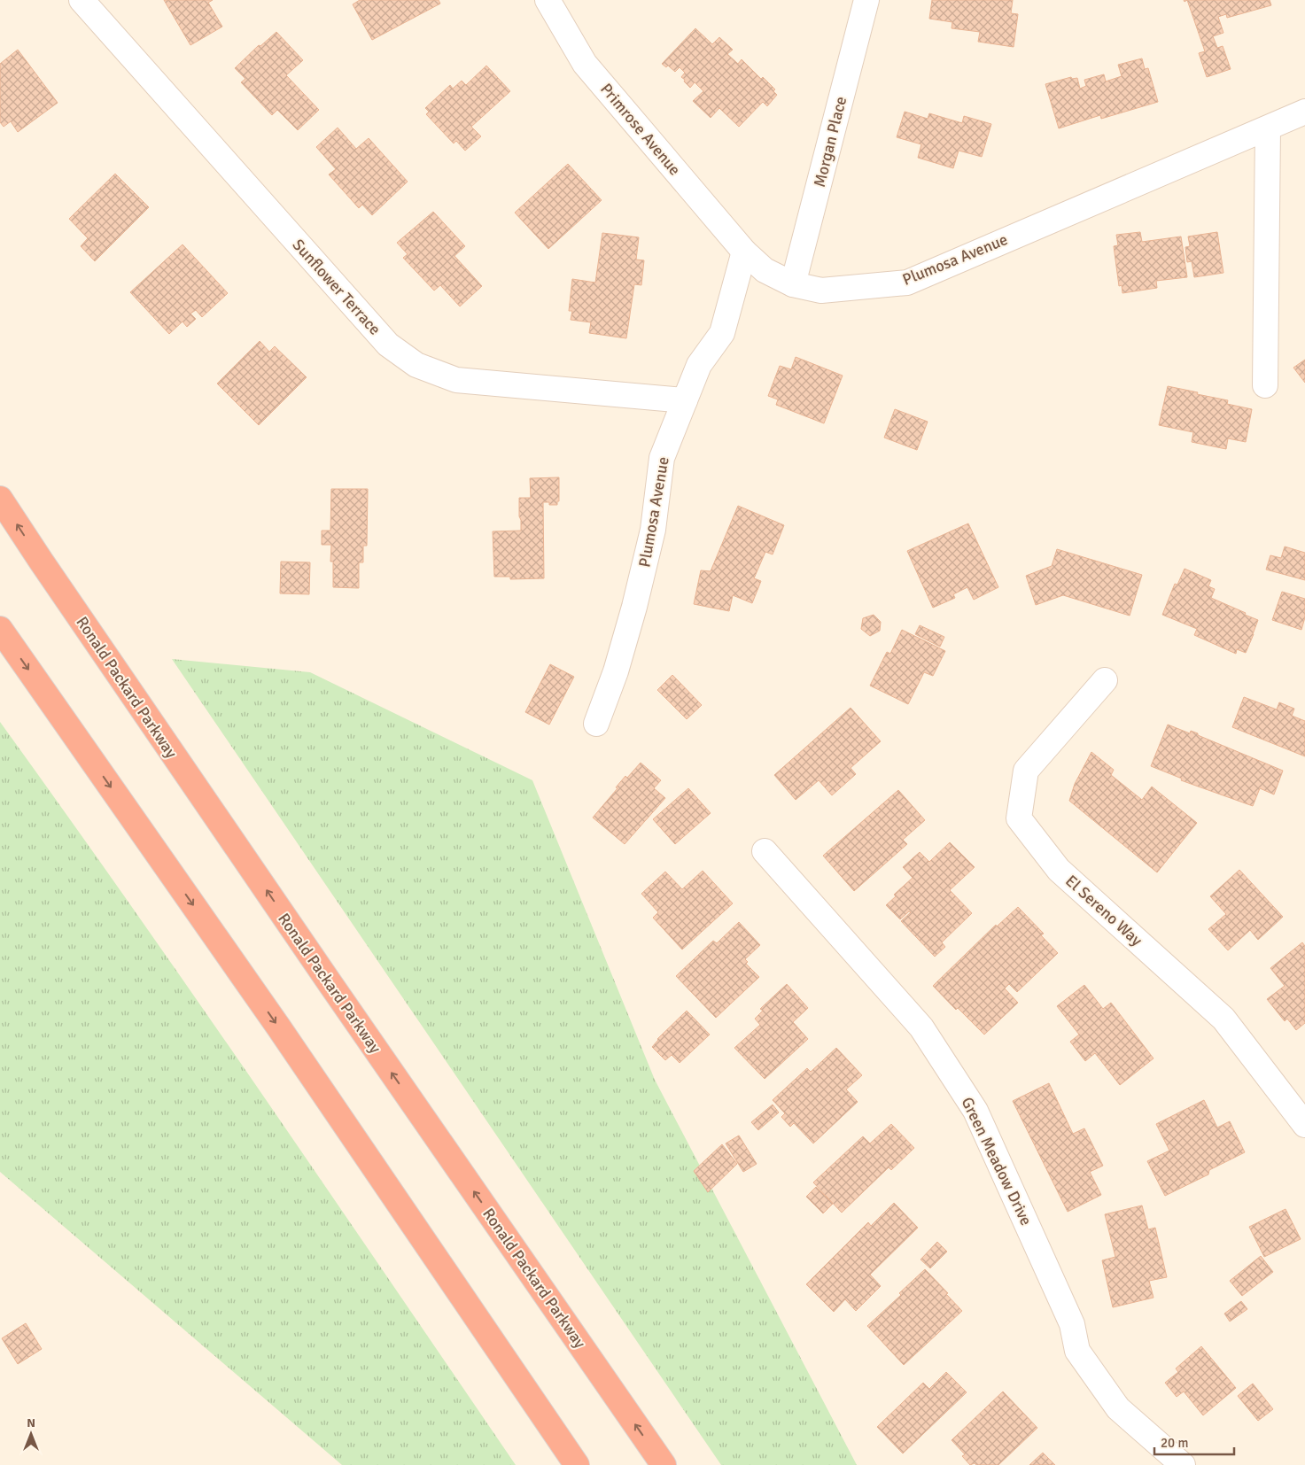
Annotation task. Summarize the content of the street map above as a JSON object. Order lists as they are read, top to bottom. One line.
{"streets":{"highway":["Ronald Packard Parkway"],"street":["Primrose Avenue","Morgan Place","Plumosa Avenue","Sunflower Terrace","El Sereno Way","Green Meadow Drive"]},"crossings":[["Primrose Avenue","Plumosa Avenue"],["Morgan Place","Plumosa Avenue"],["Plumosa Avenue","Sunflower Terrace"]],"scale_bar":"20 m","north":"top"}
